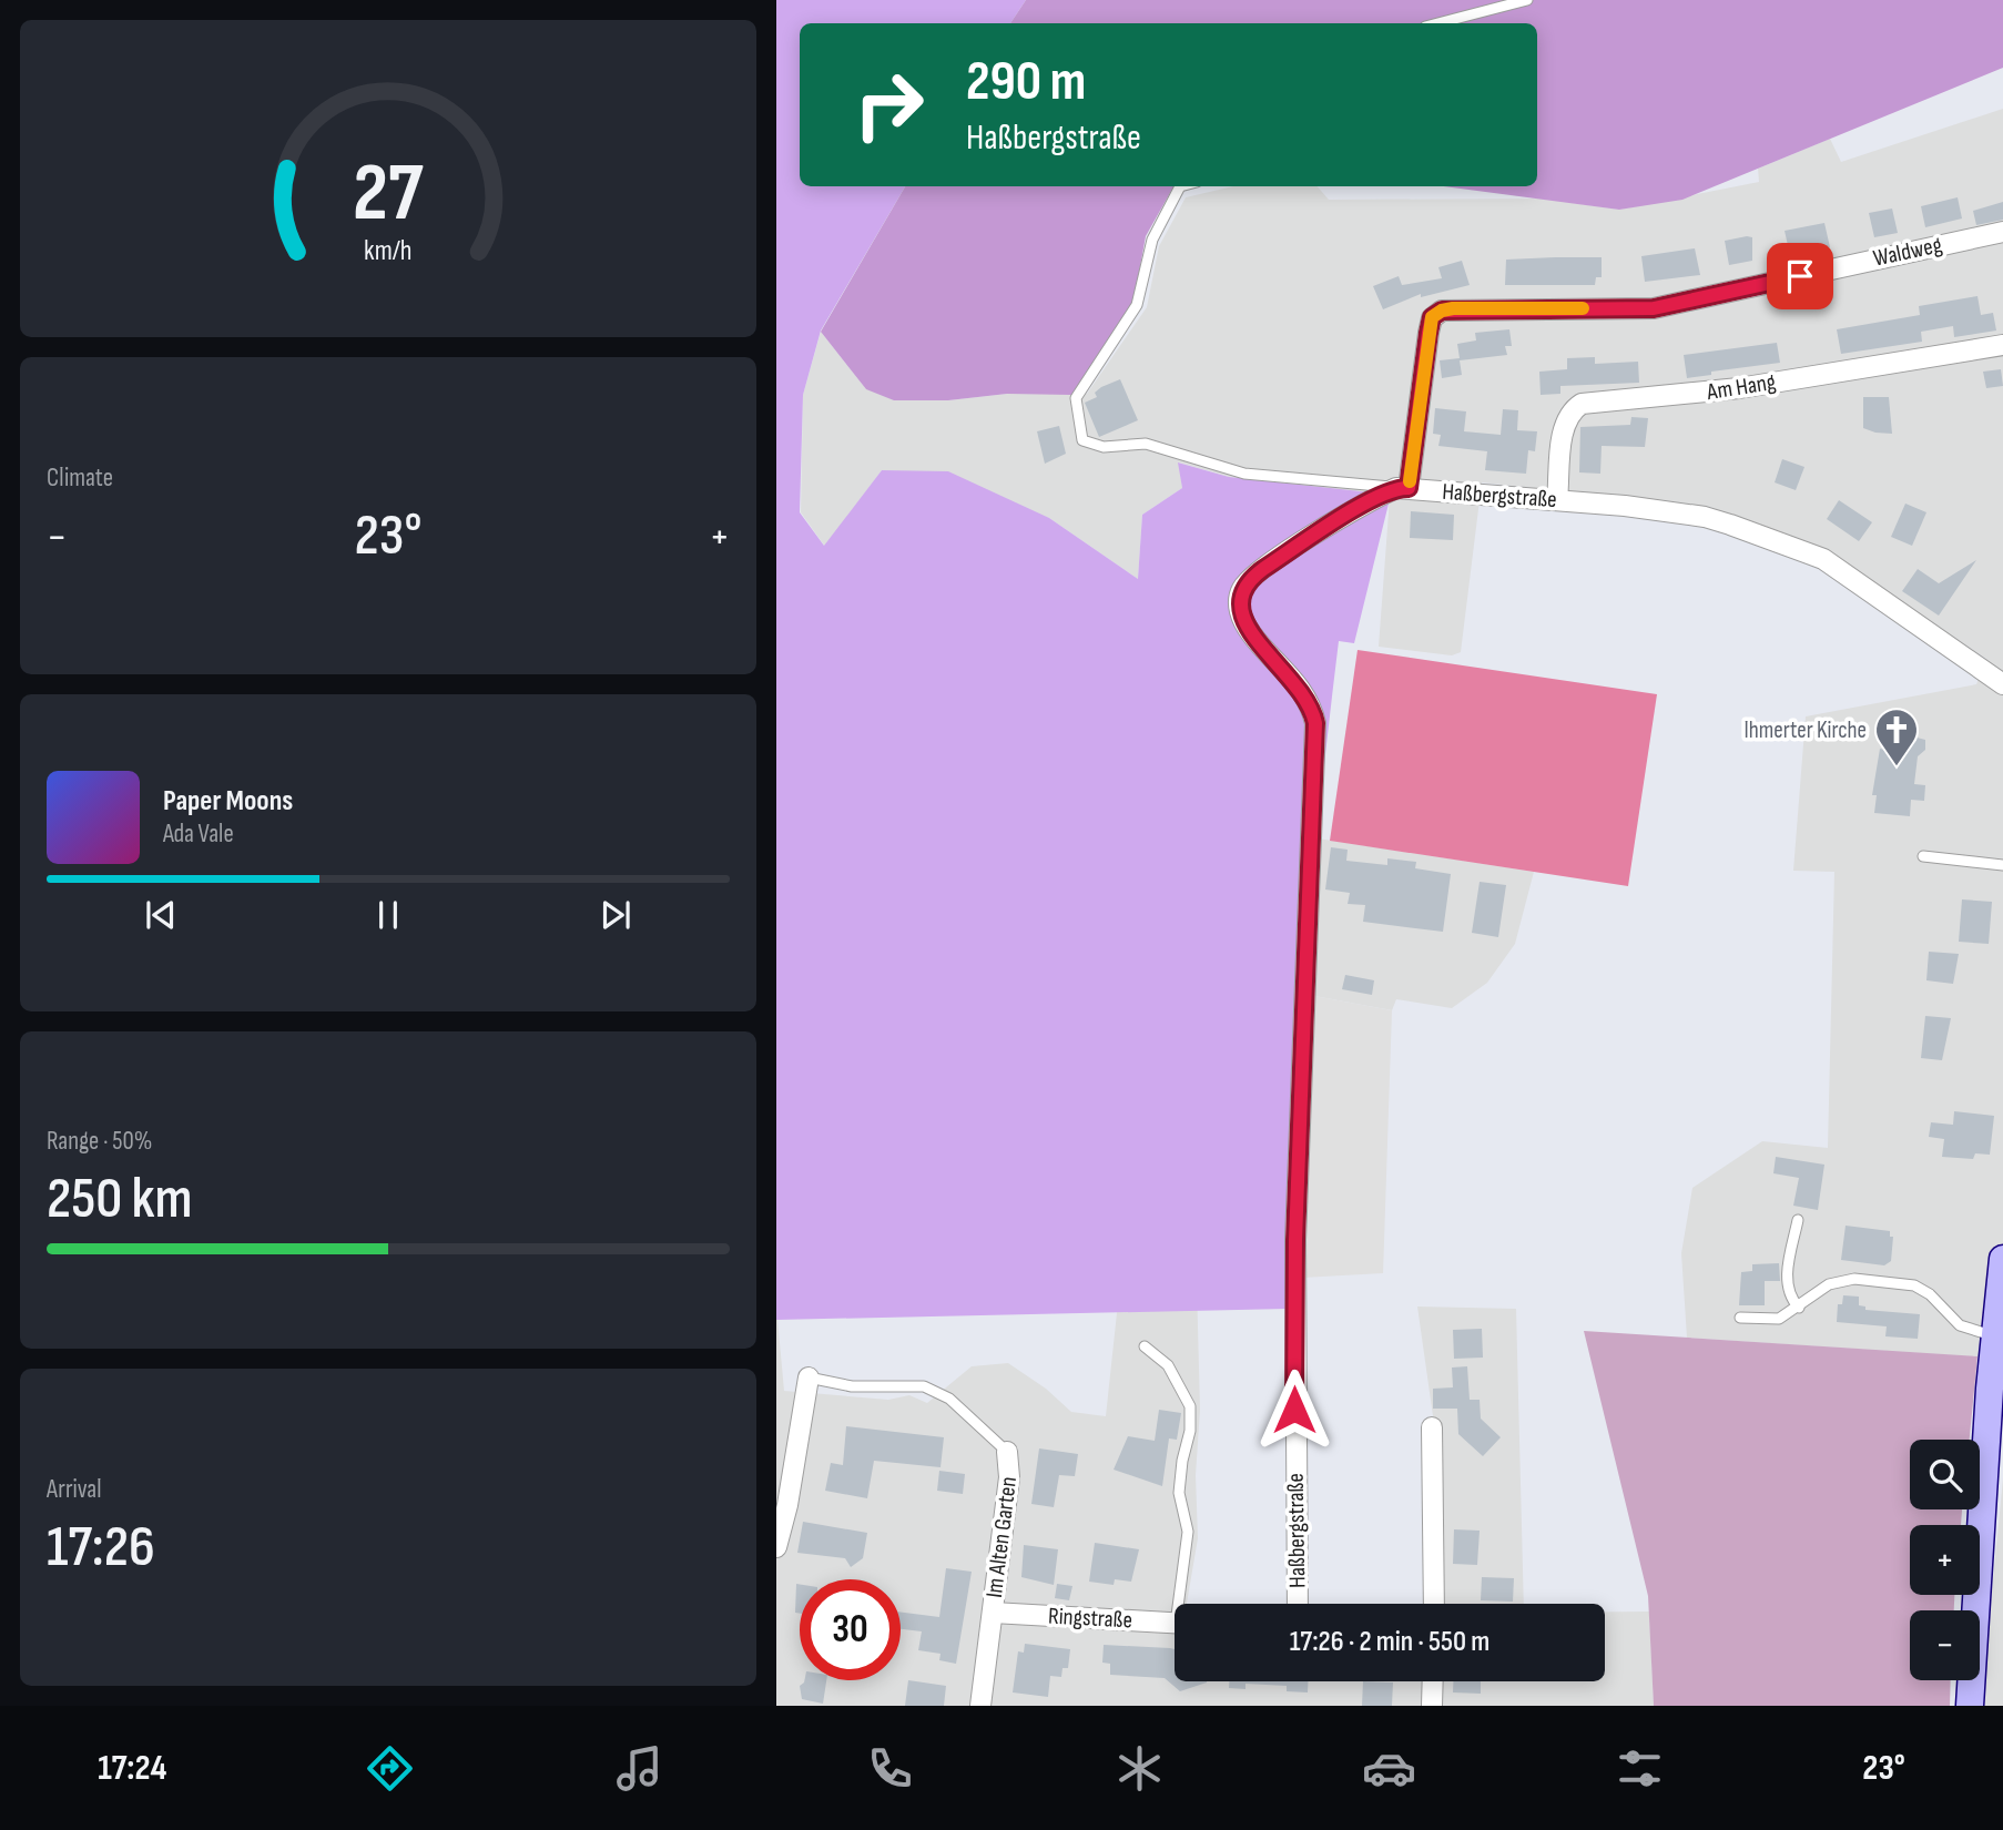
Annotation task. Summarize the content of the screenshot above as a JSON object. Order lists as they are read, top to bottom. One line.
{"streets":{"street":["Waldweg","Am Hang","Haßbergstraße","Im Alten Garten","Ringstraße"]},"crossings":[["Waldweg","Haßbergstraße"],["Am Hang","Haßbergstraße"],["Im Alten Garten","Ringstraße"]],"places":{"church":["Ihmerter Kirche"]},"page":{"turn":["290 m","Haßbergstraße"],"tile":["Climate",["Range · 50%","250 km"],["Arrival","17:26"]],"heat":["−","23°","+"],"song":["Paper Moons","Ada Vale"],"map_buttons":["+","−"],"limit":"30","trip":"17:26 · 2 min · 550 m","tabs":["17:24","23°"],"gauge":["27","km/h"]}}
